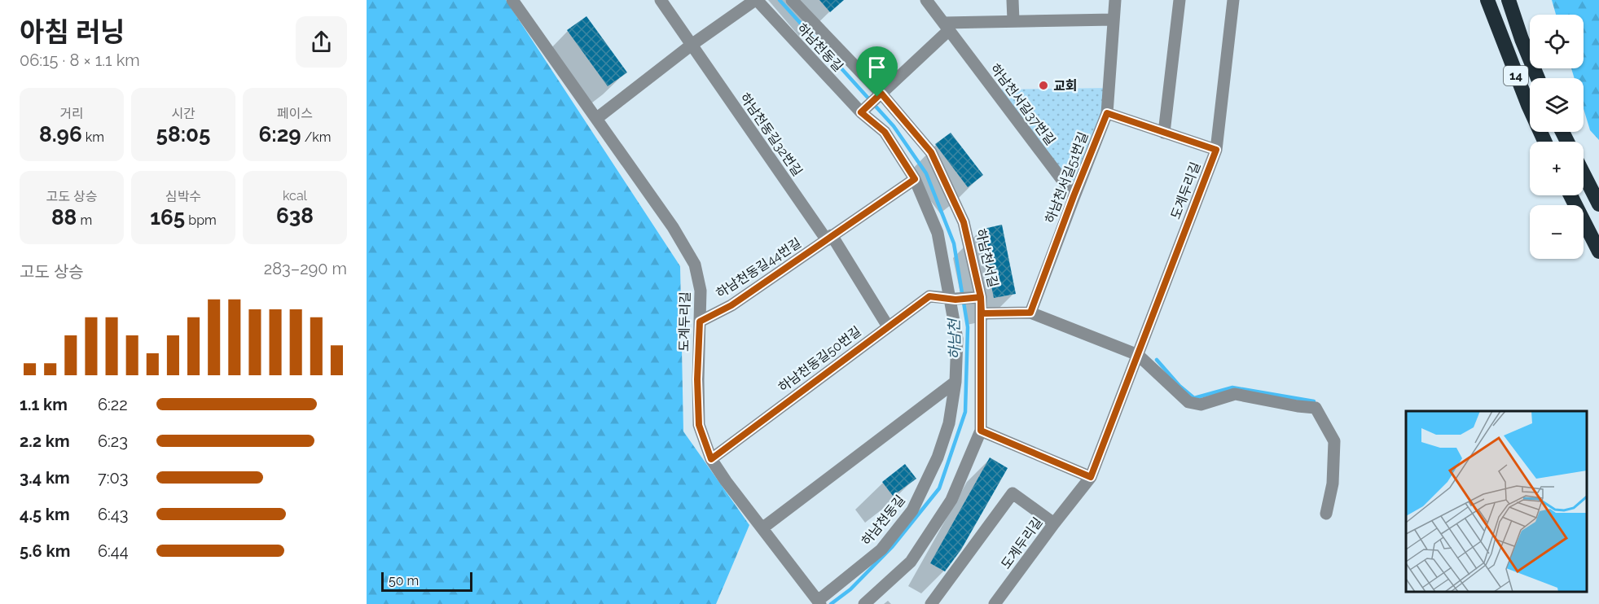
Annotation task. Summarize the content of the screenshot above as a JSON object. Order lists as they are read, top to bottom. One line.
{"streets":{"highway":["14"],"street":["하남천동길","하남천서길37번길","하남천동길32번길","하남천서길51번길","도계두리길","하남천서길","하남천동길44번길","하남천동길50번길"]},"crossings":[["하남천동길","도계두리길"],["하남천동길","하남천동길44번길"],["하남천동길","하남천동길50번길"],["하남천서길37번길","하남천서길51번길"],["하남천동길32번길","하남천동길44번길"],["도계두리길","하남천동길44번길"],["도계두리길","하남천동길50번길"],["하남천서길","하남천동길50번길"]],"water":["하남천"],"places":["교회"],"scale_bar":"50 m","page":{"heading":["아침 러닝","06:15 · 8 × 1.1 km"],"map_buttons":["+","−"],"stats":[["거리","8.96 km"],["시간","58:05"],["페이스","6:29 /km"],["고도 상승","88 m"],["심박수","165 bpm"],["kcal","638"]],"chart":["고도 상승","283–290 m"],"list":[{"name":"1.1 km","note":"6:22"},{"name":"2.2 km","note":"6:23"},{"name":"3.4 km","note":"7:03"},{"name":"4.5 km","note":"6:43"},{"name":"5.6 km","note":"6:44"}],"scale":"50 m"}}
